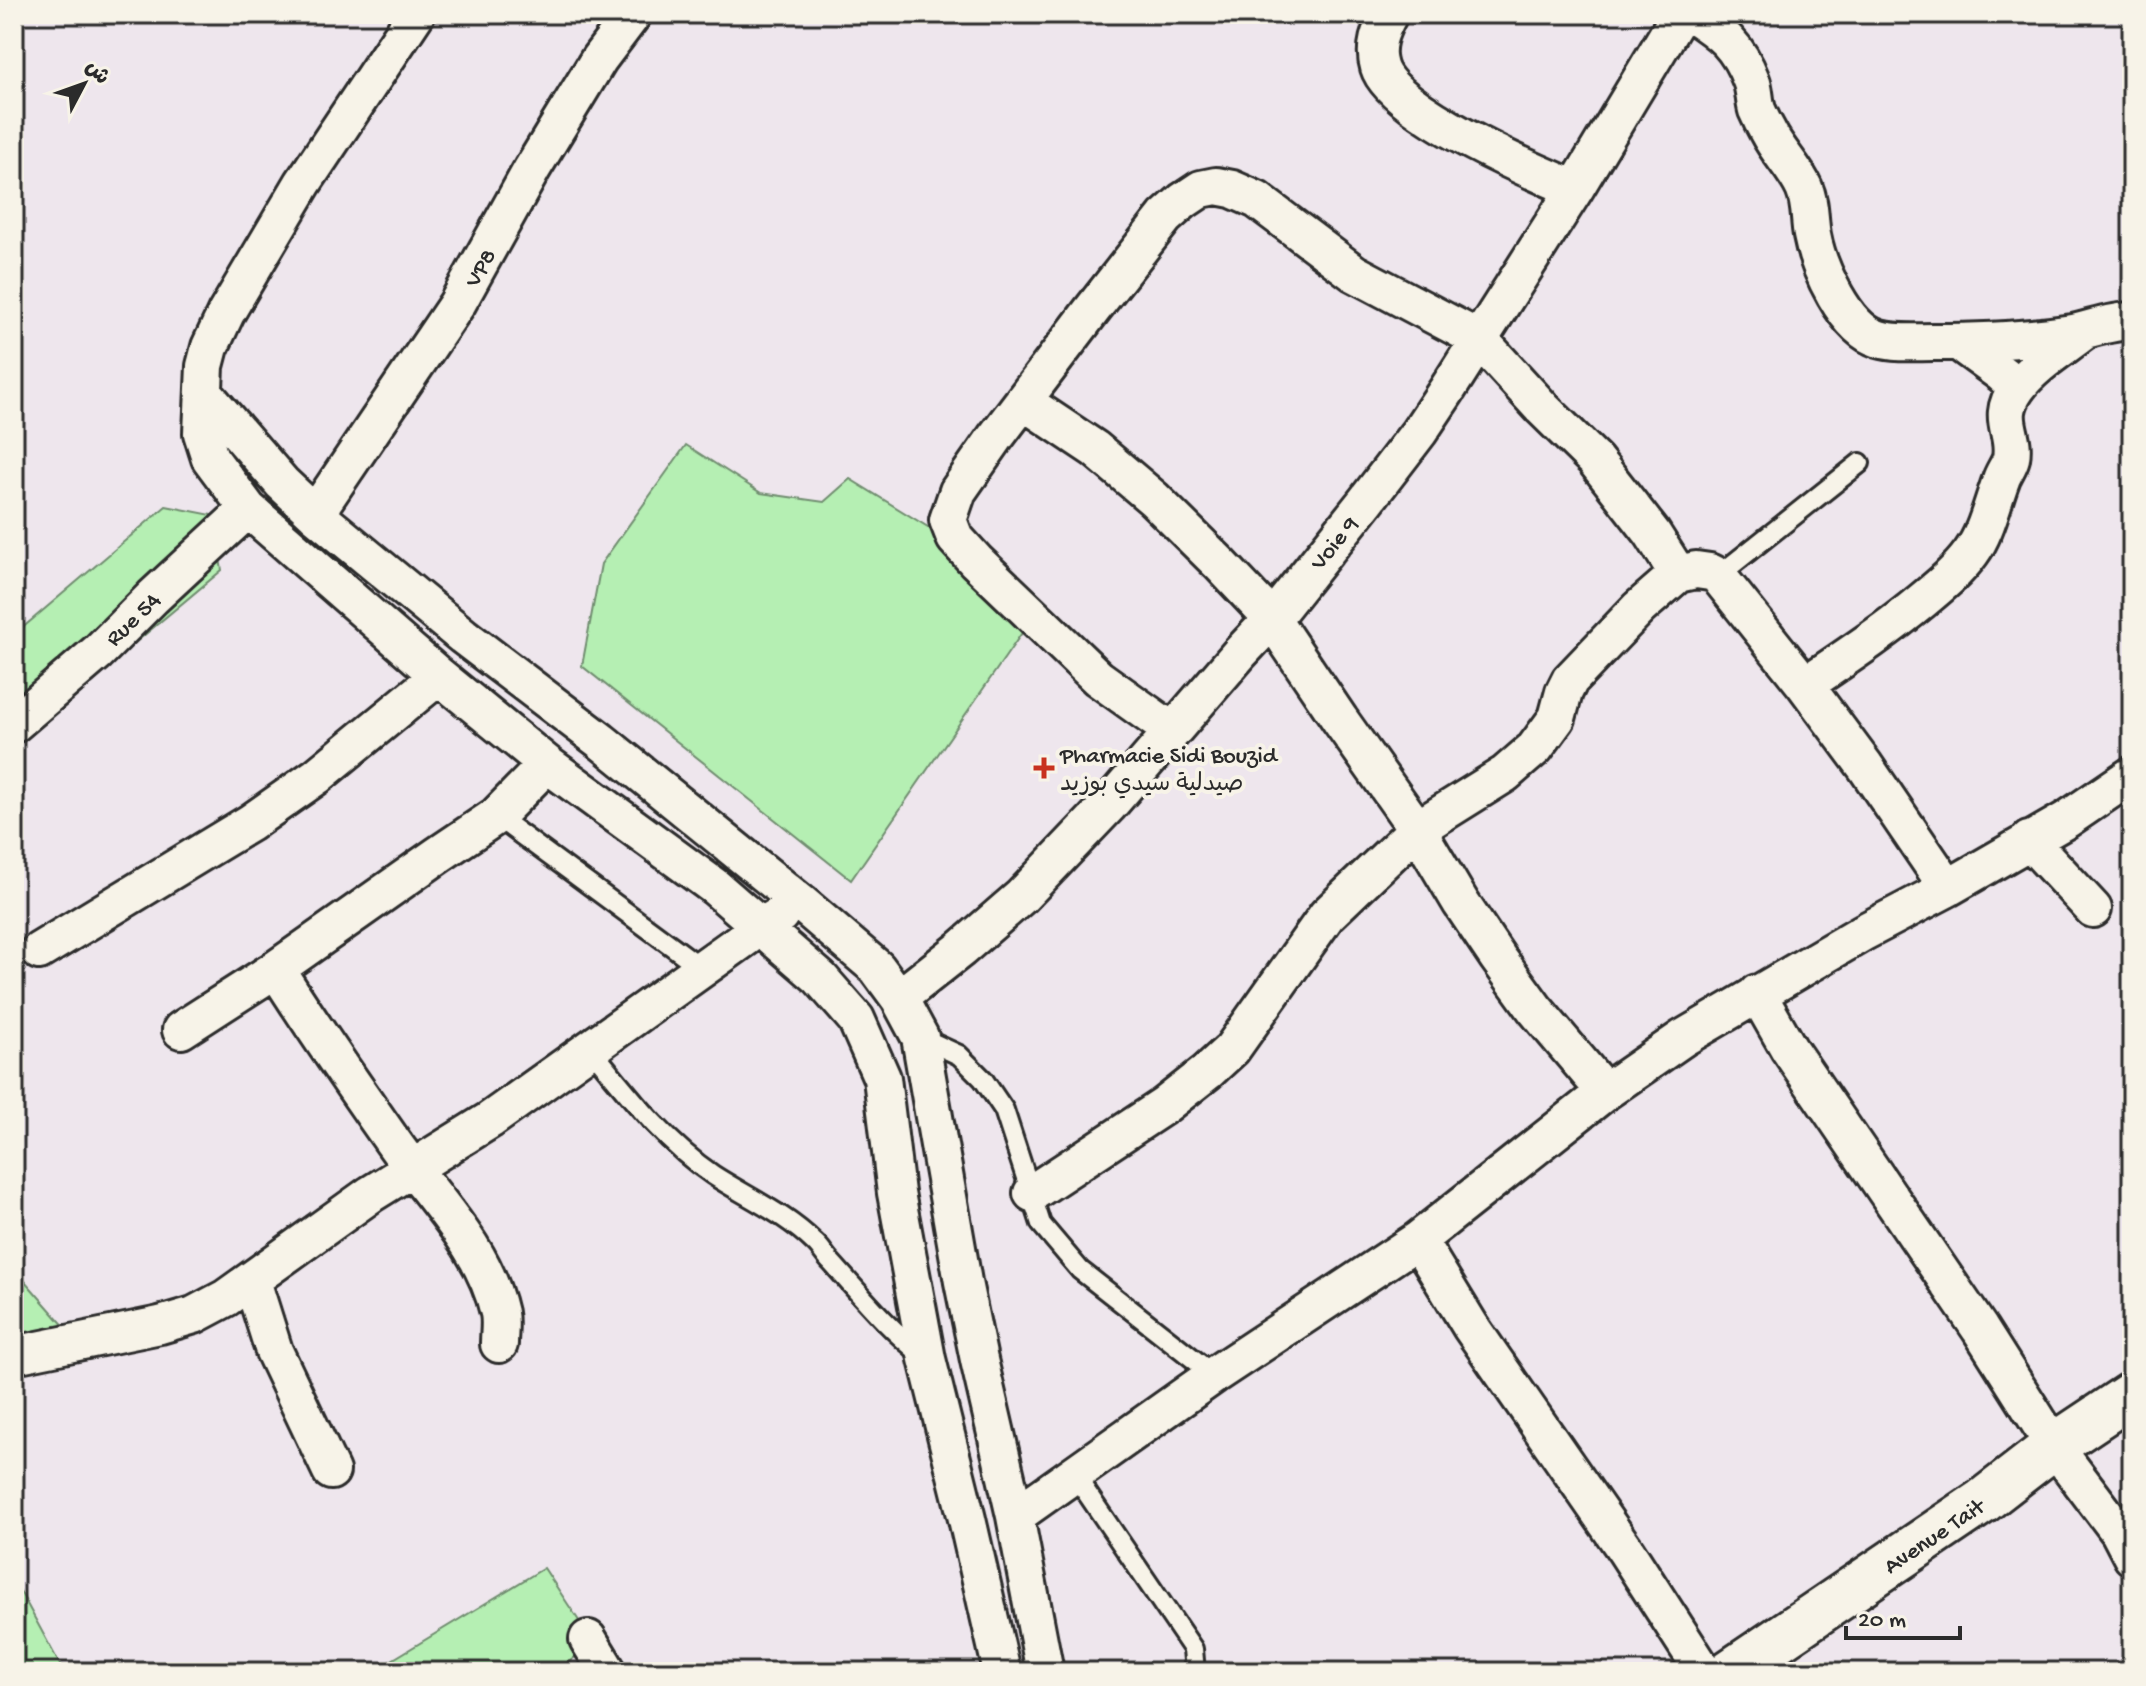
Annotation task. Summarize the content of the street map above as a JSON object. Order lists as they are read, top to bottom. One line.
{"streets":{"street":["VP8","Voie 9","Rue 54","Avenue Tait"]},"places":{"health":["Pharmacie Sidi Bouzid صيدلية سيدي بوزيد"]},"scale_bar":"20 m","north":"top right"}
